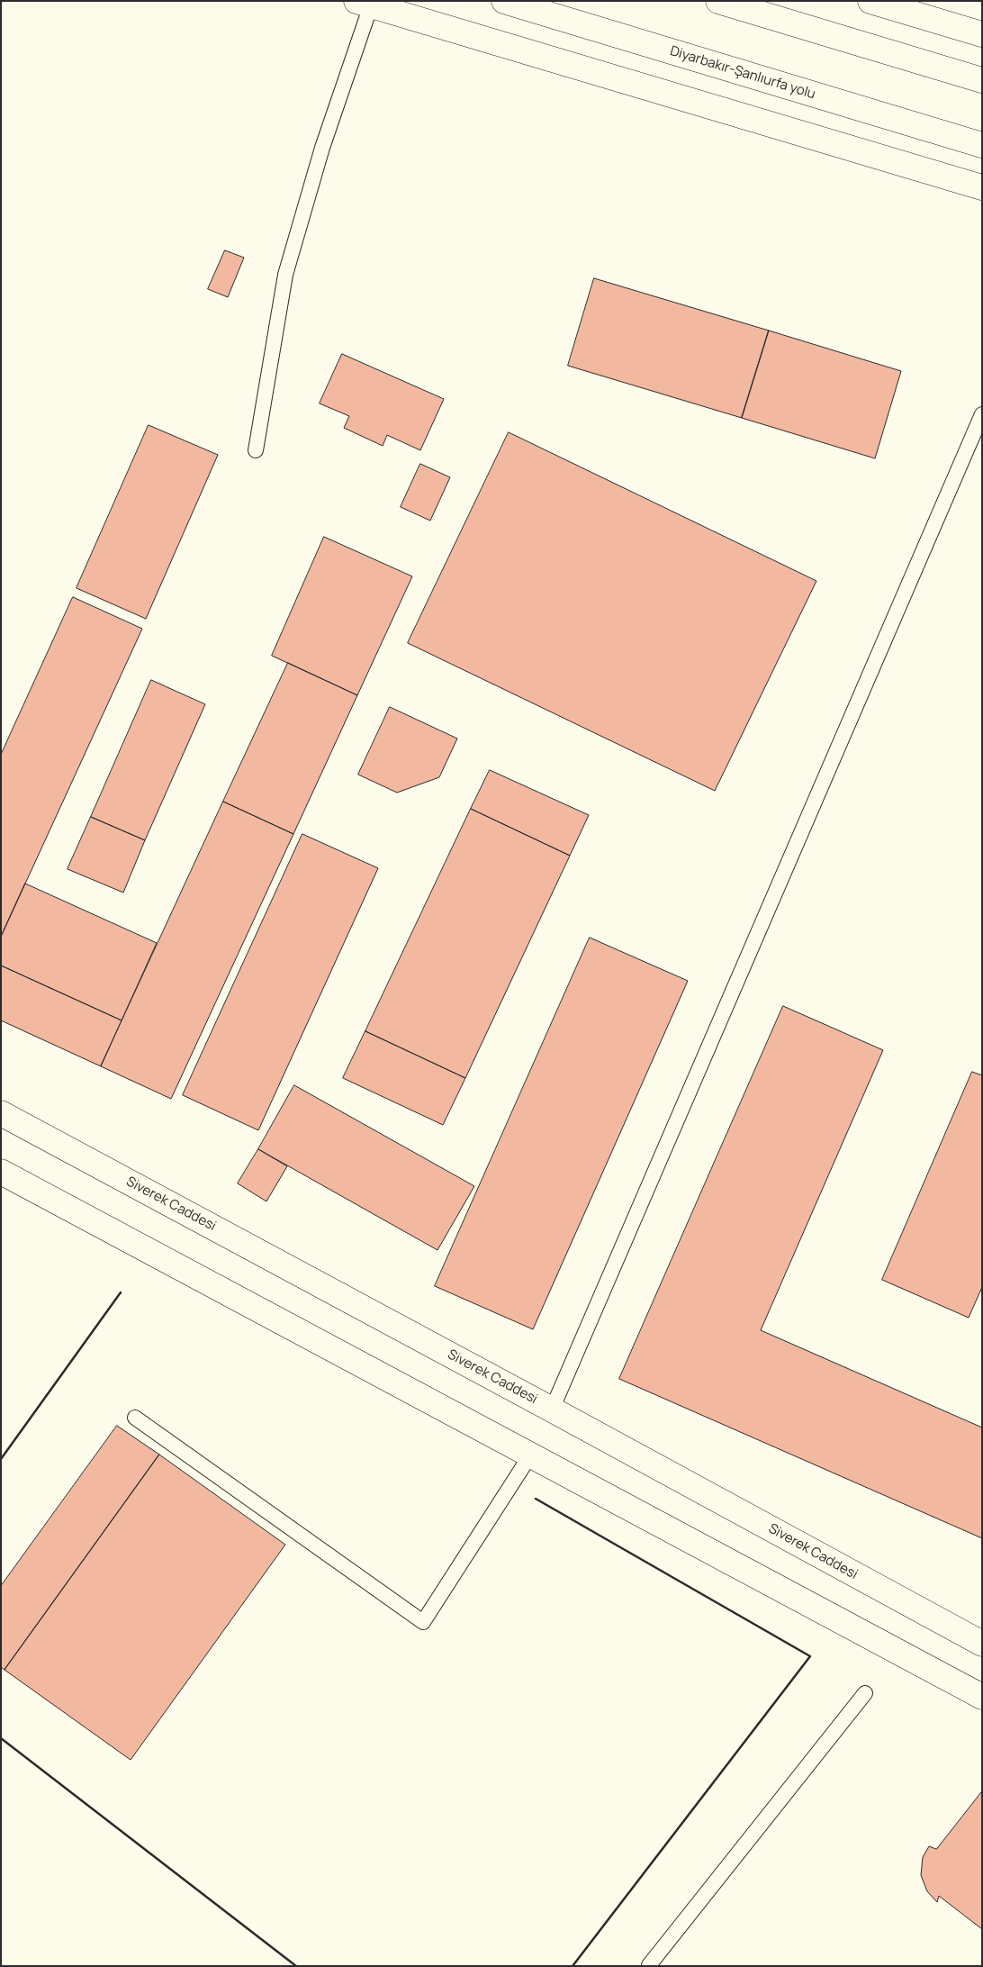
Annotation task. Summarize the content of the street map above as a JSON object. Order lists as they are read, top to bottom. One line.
{"streets":{"main road":["Diyarbakır-Şanlıurfa yolu","Siverek Caddesi"]}}
